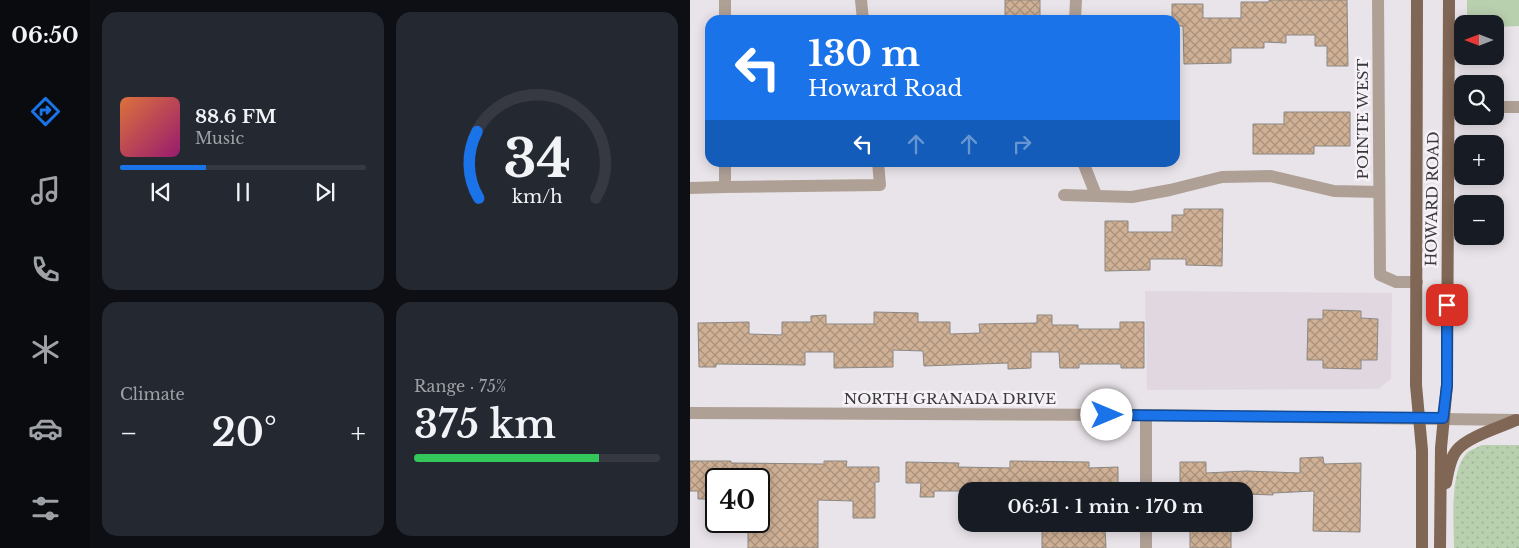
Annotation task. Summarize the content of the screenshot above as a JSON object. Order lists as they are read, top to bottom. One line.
{"streets":{"main road":["HOWARD ROAD"],"street":["POINTE WEST","NORTH GRANADA DRIVE"]},"crossings":[["HOWARD ROAD","NORTH GRANADA DRIVE"]],"north":"left","page":{"tabs":"06:50","map_buttons":["+","−"],"turn":["130 m","Howard Road"],"song":["88.6 FM","Music"],"tile":["Climate",["Range · 75%","375 km"]],"heat":["−","20°","+"],"limit":"40","trip":"06:51 · 1 min · 170 m","gauge":["34","km/h"]}}
